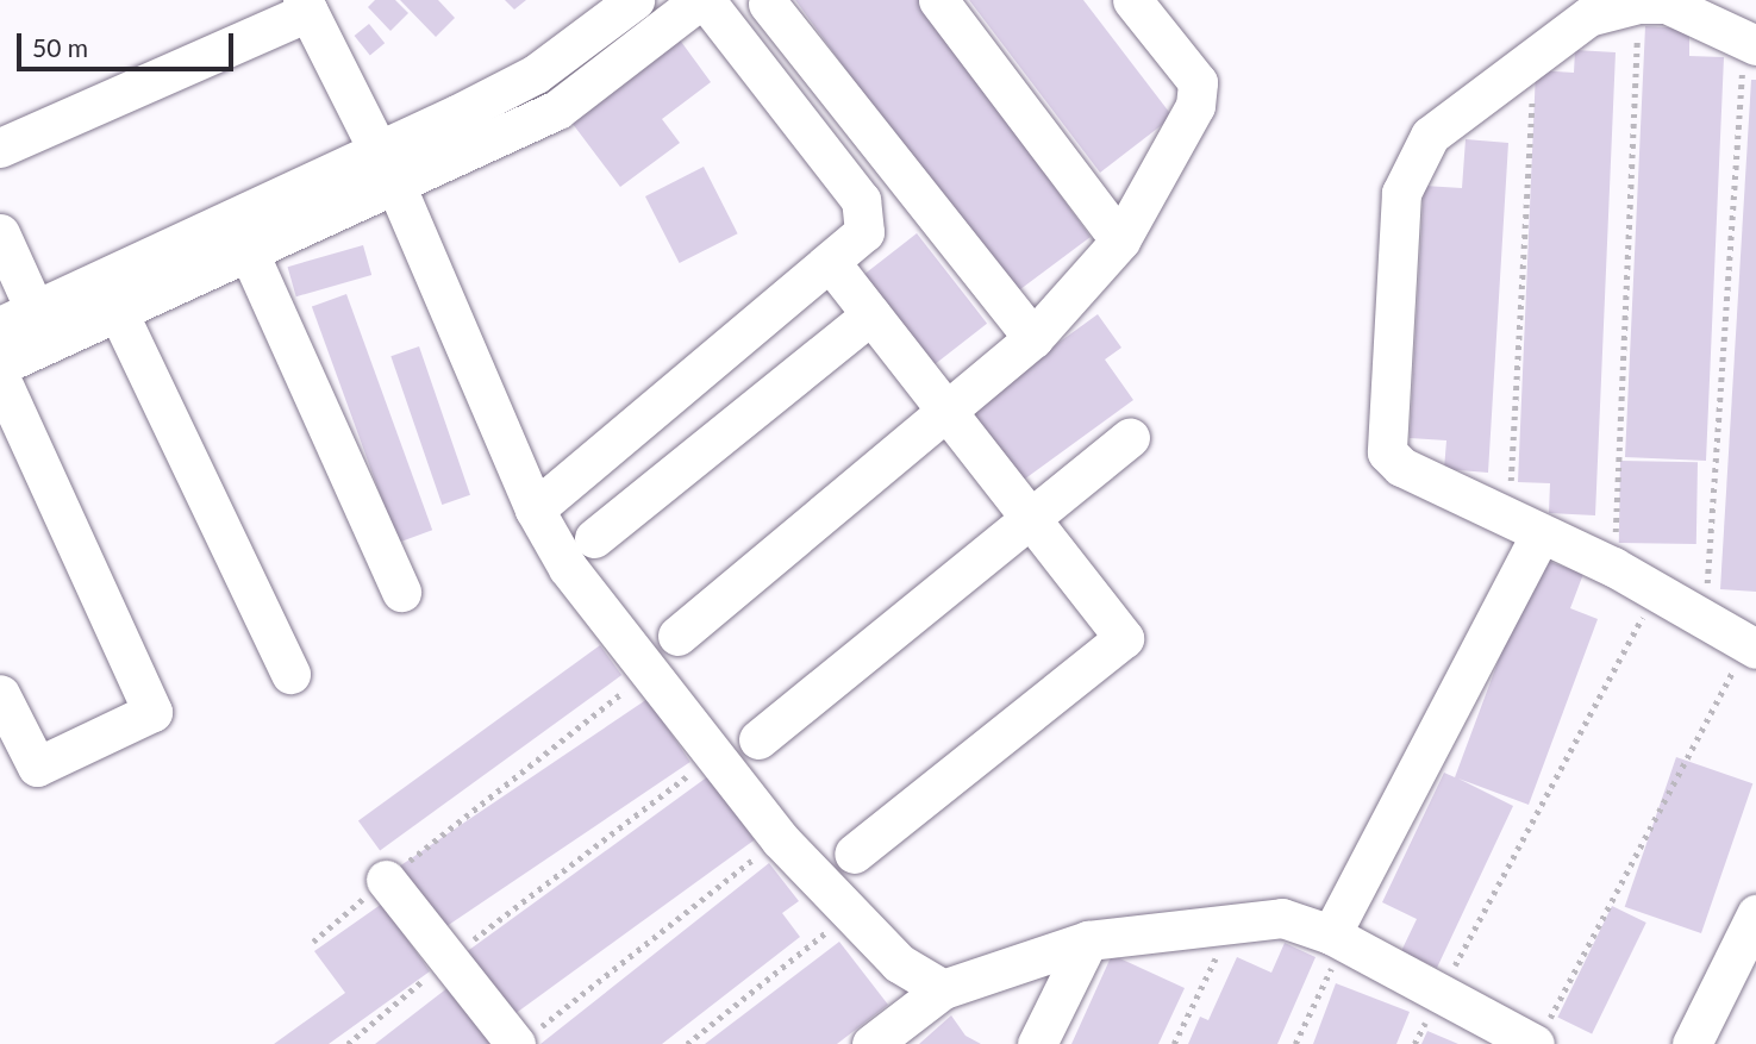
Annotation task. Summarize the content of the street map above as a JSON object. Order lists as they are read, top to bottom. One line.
{"scale_bar":"50 m"}
